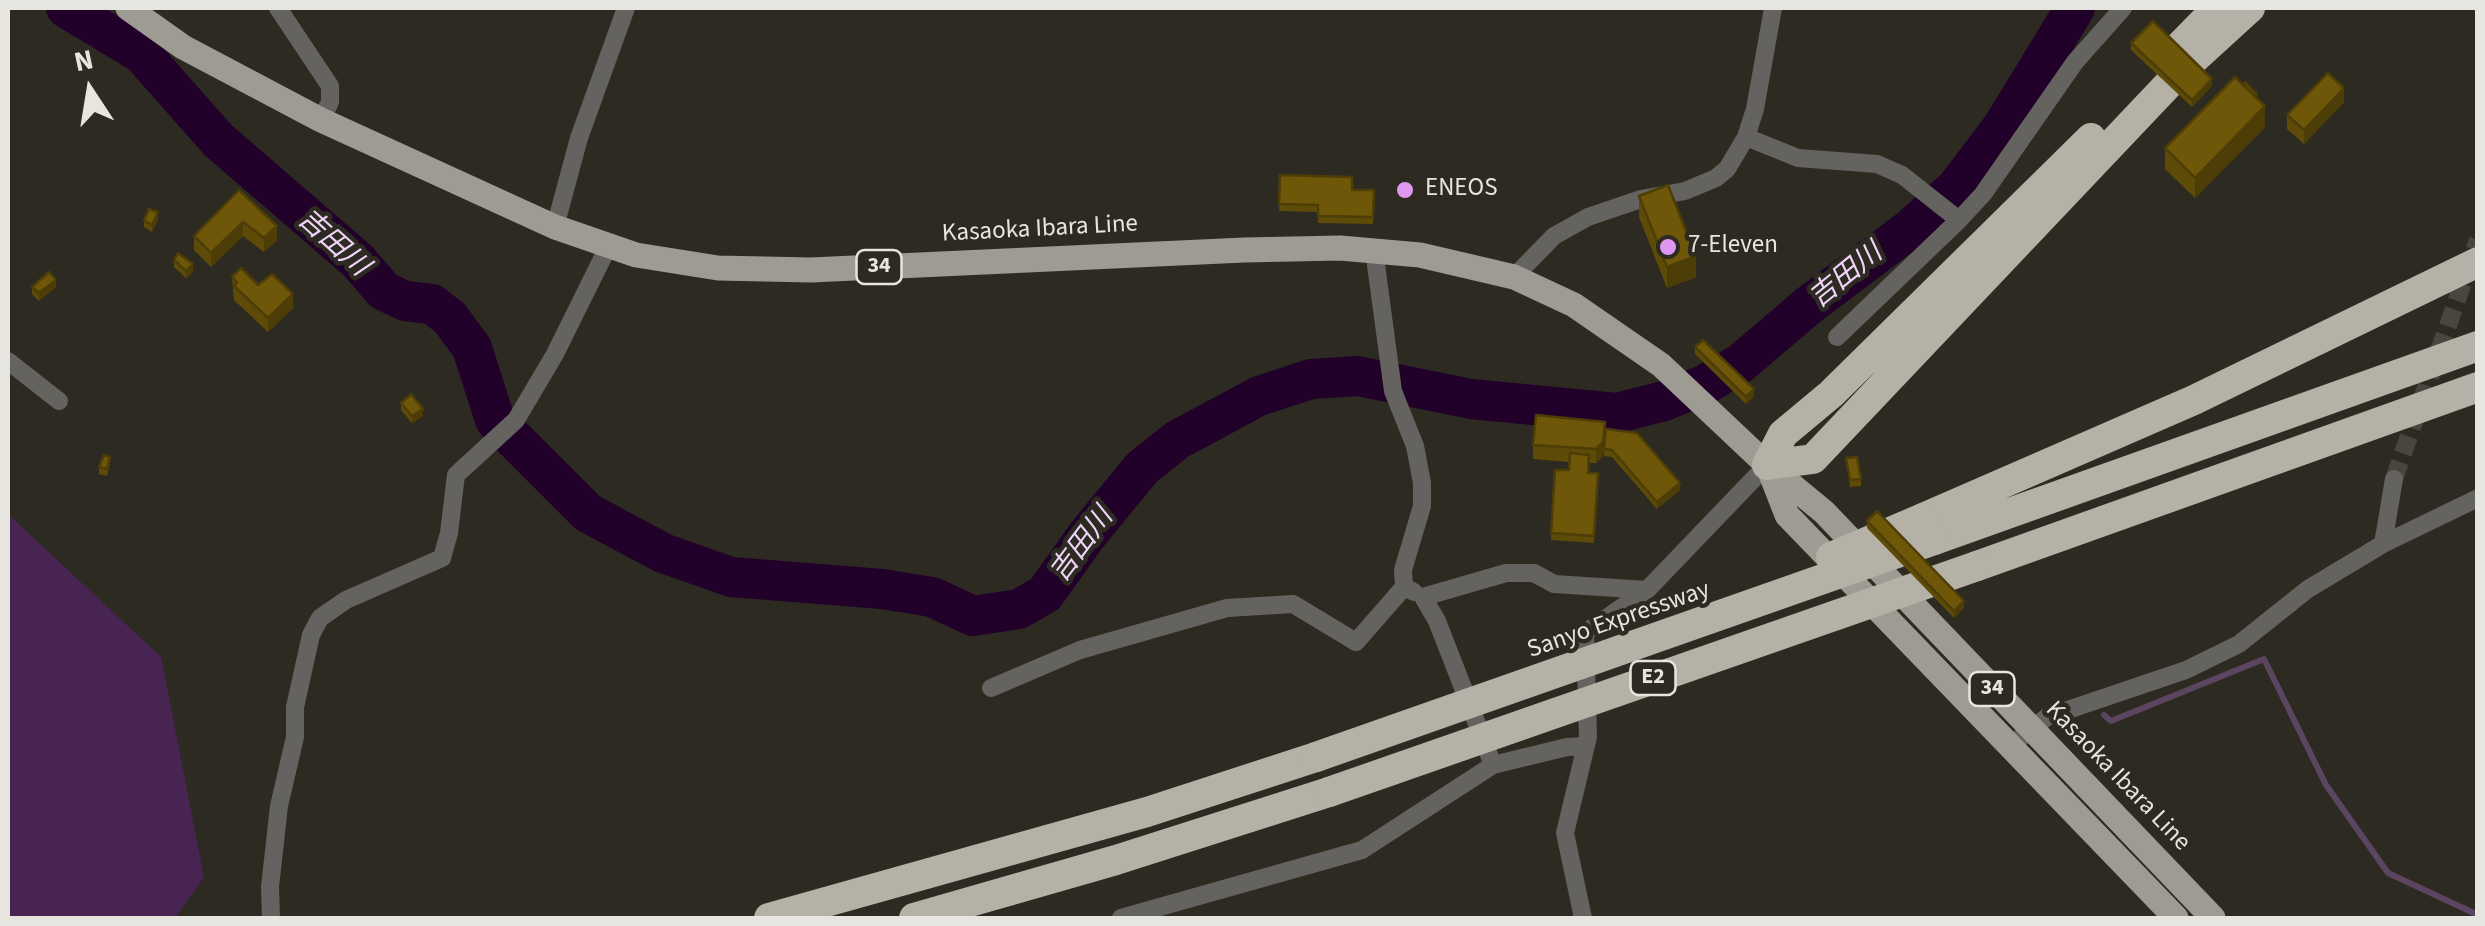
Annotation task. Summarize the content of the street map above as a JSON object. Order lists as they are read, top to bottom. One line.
{"streets":{"highway":["Sanyo Expressway","E2"],"main road":["Kasaoka Ibara Line","34"]},"water":["吉田川"],"places":["ENEOS","7-Eleven"],"north":"top"}
